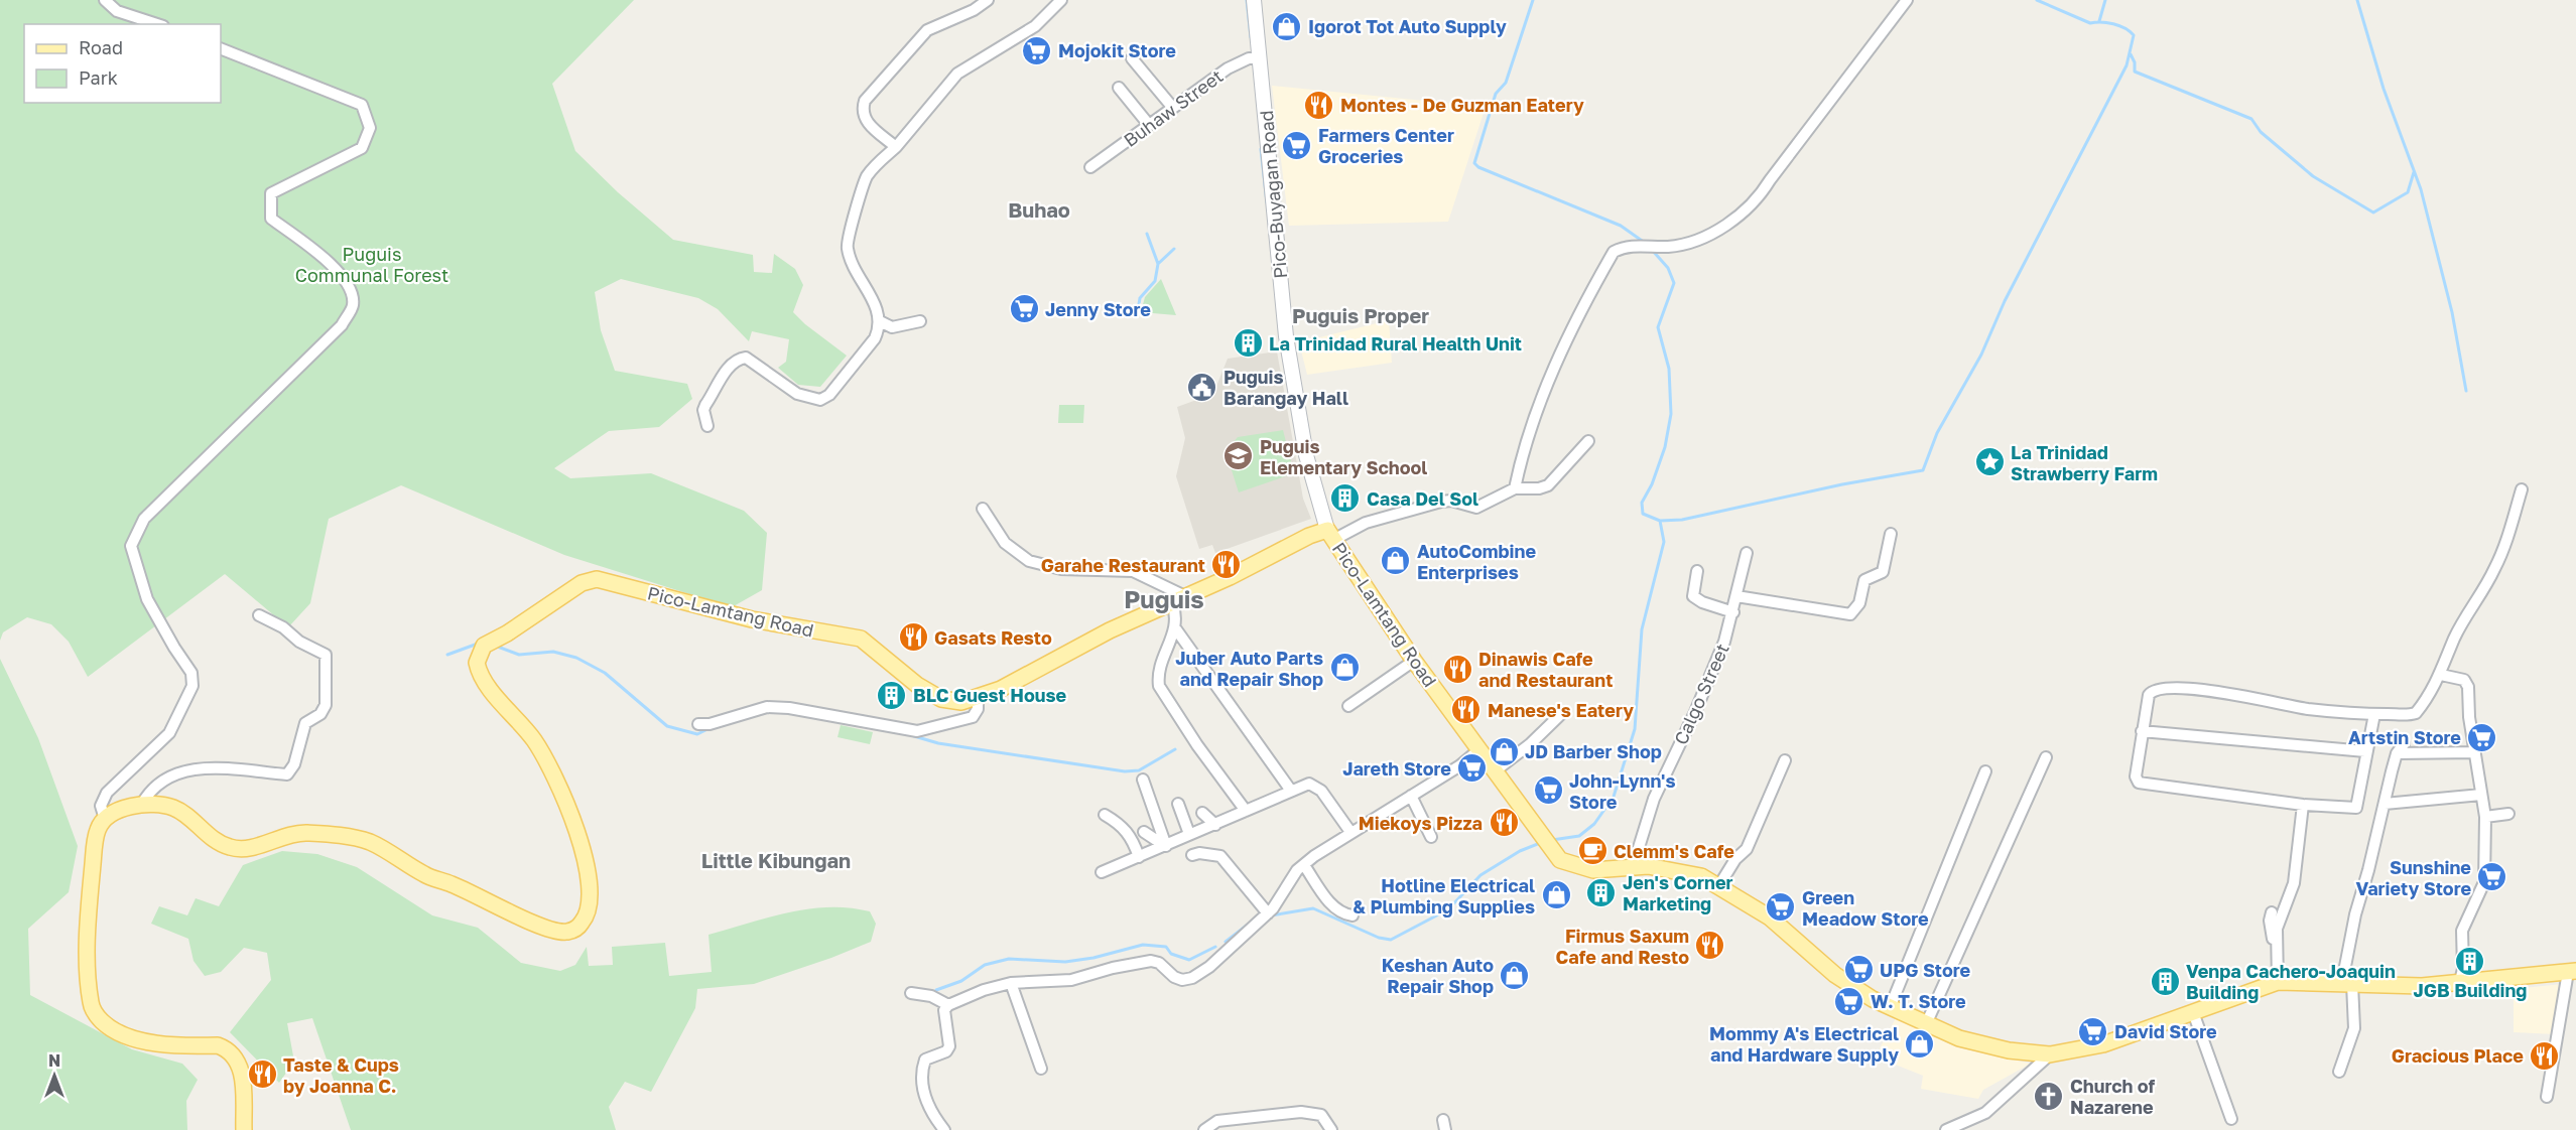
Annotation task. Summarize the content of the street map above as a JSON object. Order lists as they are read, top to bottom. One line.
{"streets":{"main road":["Pico-Buyagan Road","Pico-Lamtang Road"],"street":["Buhaw Street","Calgo Street"]},"crossings":[["Buhaw Street","Pico-Buyagan Road"],["Pico-Buyagan Road","Pico-Lamtang Road"],["Pico-Lamtang Road","Calgo Street"]],"districts":["Buhao","Puguis Proper","Puguis","Little Kibungan"],"parks":["Puguis Communal Forest"],"places":{"shop":["Igorot Tot Auto Supply","AutoCombine Enterprises","Juber Auto Parts and Repair Shop","JD Barber Shop","Hotline Electrical & Plumbing Supplies","Keshan Auto Repair Shop","Mommy A's Electrical and Hardware Supply"],"supermarket":["Mojokit Store","Farmers Center Groceries","Jenny Store","Artstin Store","Jareth Store","John-Lynn's Store","Sunshine Variety Store","Green Meadow Store","UPG Store","W. T. Store","David Store"],"restaurant":["Montes - De Guzman Eatery","Garahe Restaurant","Gasats Resto","Dinawis Cafe and Restaurant","Manese's Eatery","Miekoys Pizza","Firmus Saxum Cafe and Resto","Gracious Place","Taste & Cups by Joanna C."],"building":["La Trinidad Rural Health Unit","Casa Del Sol","BLC Guest House","Jen's Corner Marketing","JGB Building","Venpa Cachero-Joaquin Building"],"public building":["Puguis Barangay Hall"],"school or university":["Puguis Elementary School"],"place":["La Trinidad Strawberry Farm"],"cafe":["Clemm's Cafe"],"church":["Church of Nazarene"]},"legend":["Road","Park"],"north":"top"}
